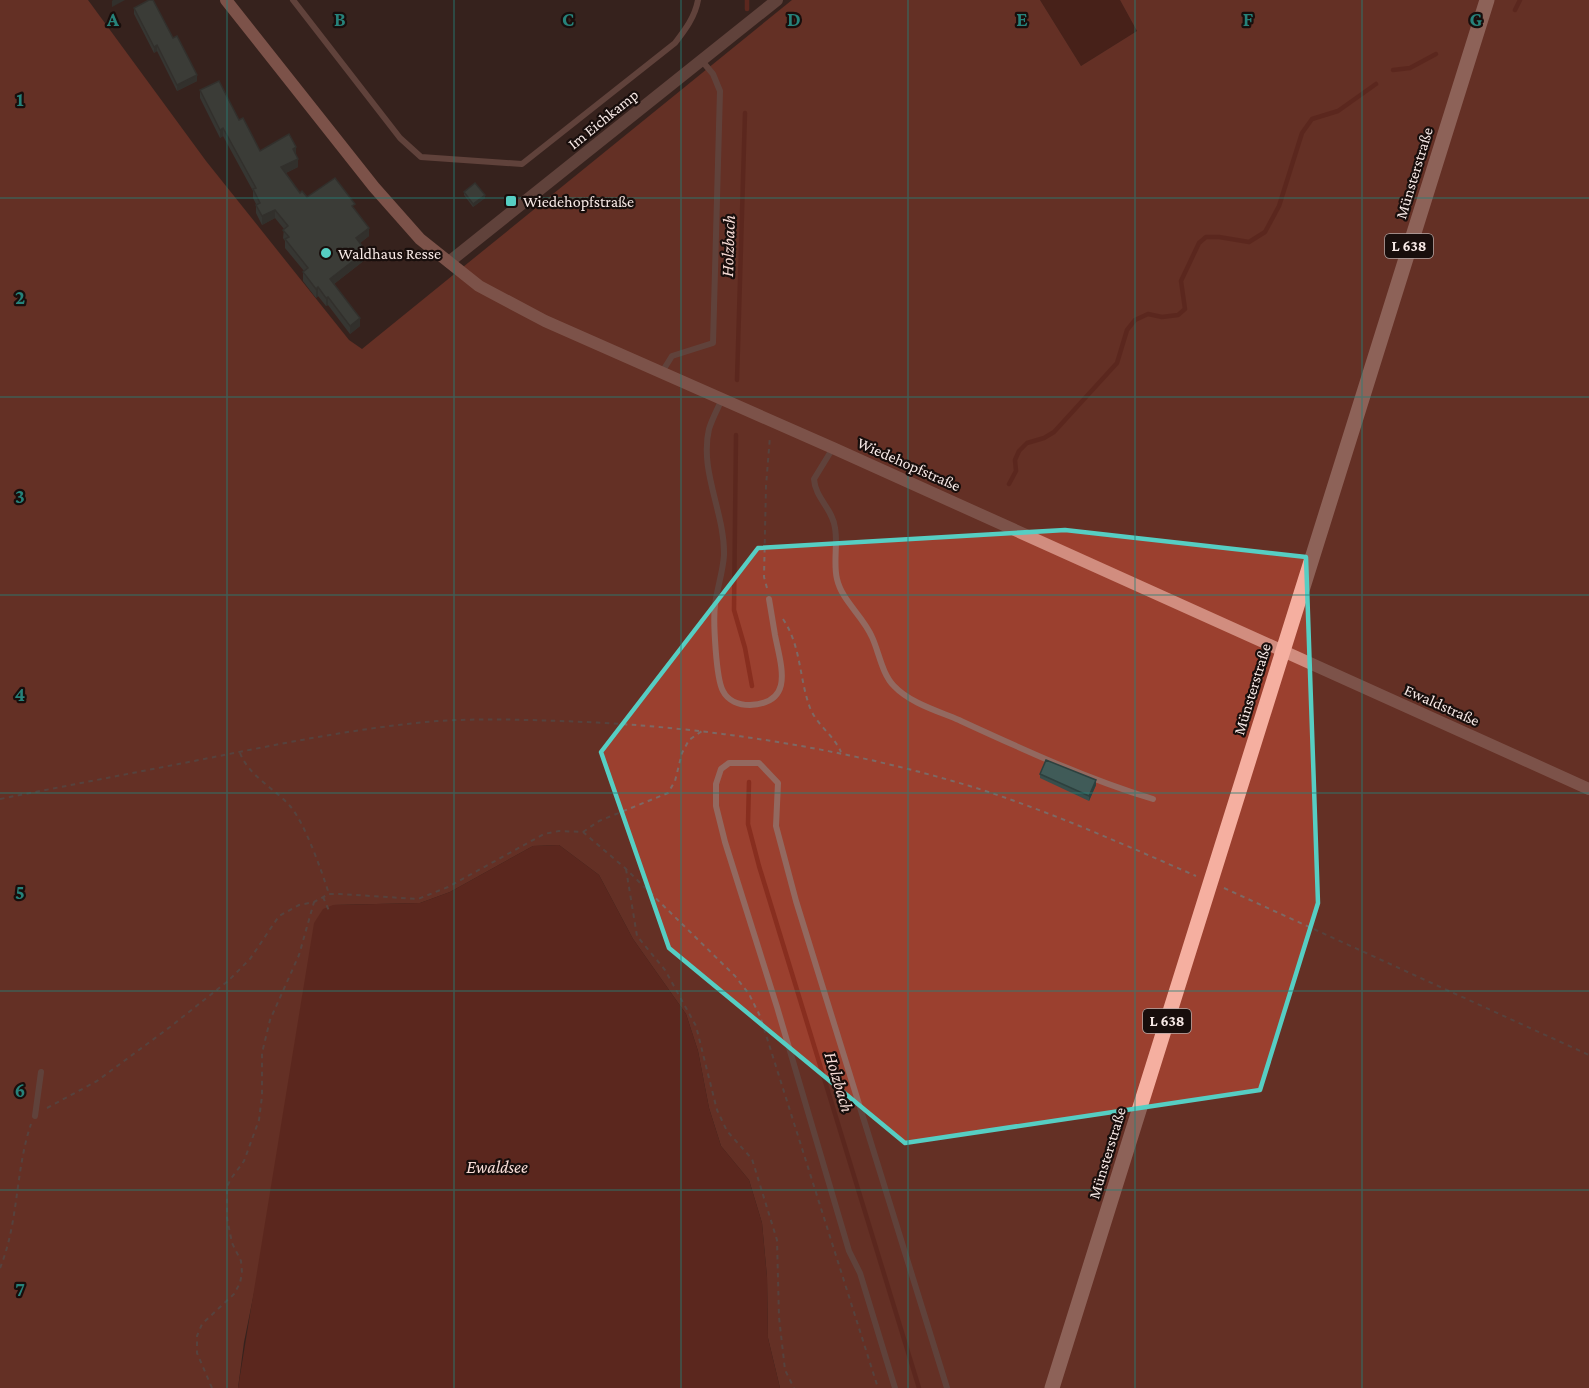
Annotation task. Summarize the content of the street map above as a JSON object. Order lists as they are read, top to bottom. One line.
{"streets":{"main road":["Münsterstraße","L 638","Wiedehopfstraße","Ewaldstraße"],"street":["Im Eichkamp"]},"crossings":[["Im Eichkamp","Wiedehopfstraße"],["Münsterstraße","Wiedehopfstraße"],["Münsterstraße","Ewaldstraße"],["Wiedehopfstraße","Ewaldstraße"]],"water":["Holzbach","Ewaldsee"],"places":{"transit":["Wiedehopfstraße"],"other":["Waldhaus Resse"]},"grid":{"columns":["A","B","C","D","E","F","G"],"rows":["1","2","3","4","5","6","7"]}}
